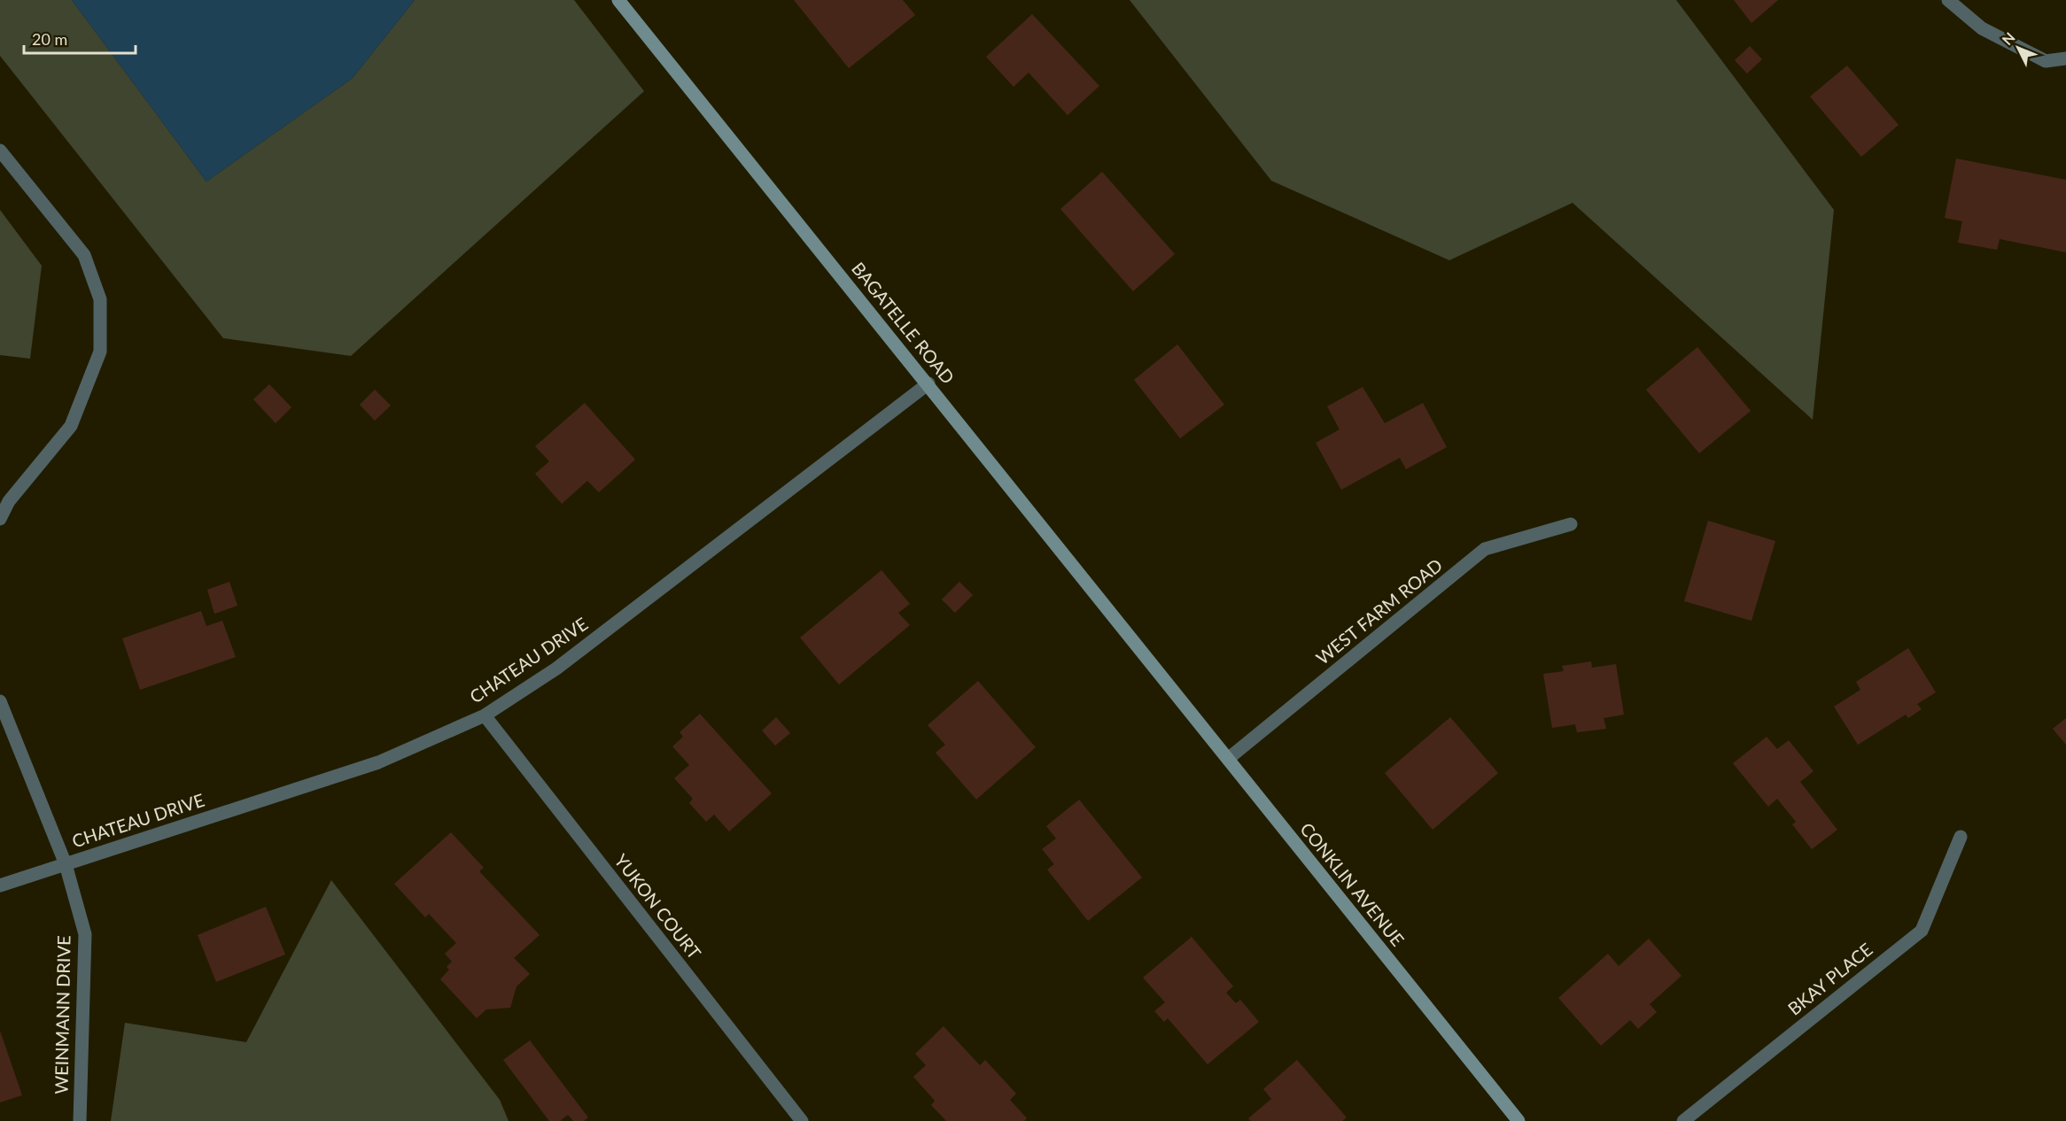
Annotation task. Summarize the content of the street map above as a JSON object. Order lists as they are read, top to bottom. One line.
{"streets":{"street":["BAGATELLE ROAD","WEST FARM ROAD","CHATEAU DRIVE","CONKLIN AVENUE","YUKON COURT","BKAY PLACE","WEINMANN DRIVE"]},"crossings":[["BAGATELLE ROAD","CHATEAU DRIVE"],["BAGATELLE ROAD","CONKLIN AVENUE"],["WEST FARM ROAD","CONKLIN AVENUE"],["CHATEAU DRIVE","YUKON COURT"],["CHATEAU DRIVE","WEINMANN DRIVE"]],"scale_bar":"20 m","north":"top left"}
